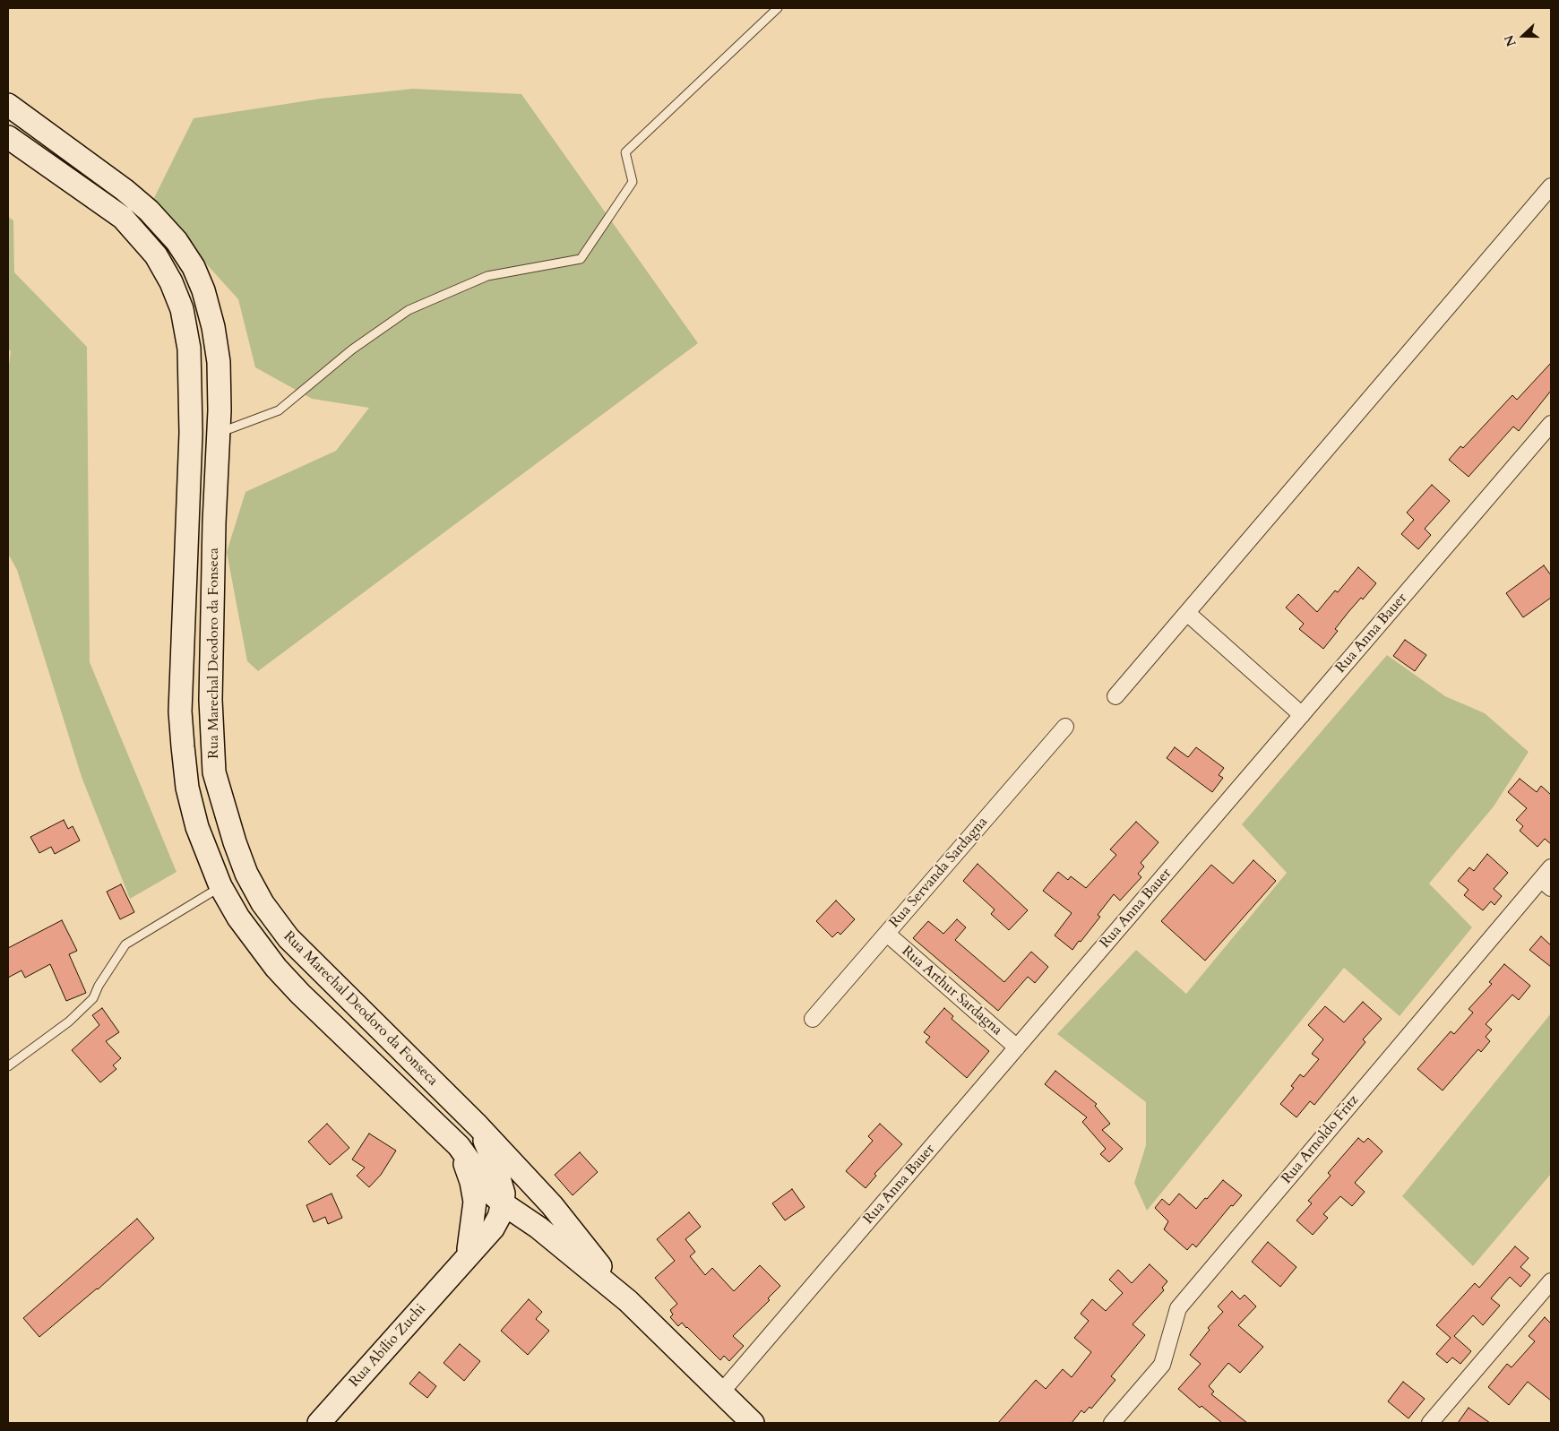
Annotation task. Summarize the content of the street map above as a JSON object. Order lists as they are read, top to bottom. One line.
{"streets":{"main road":["Rua Marechal Deodoro da Fonseca","Rua Abílio Zuchi"],"street":["Rua Anna Bauer","Rua Servanda Sardagna","Rua Arthur Sardagna","Rua Arnoldo Fritz"]},"crossings":[["Rua Anna Bauer","Rua Marechal Deodoro da Fonseca"],["Rua Anna Bauer","Rua Arthur Sardagna"],["Rua Marechal Deodoro da Fonseca","Rua Abílio Zuchi"],["Rua Servanda Sardagna","Rua Arthur Sardagna"]],"north":"left"}
